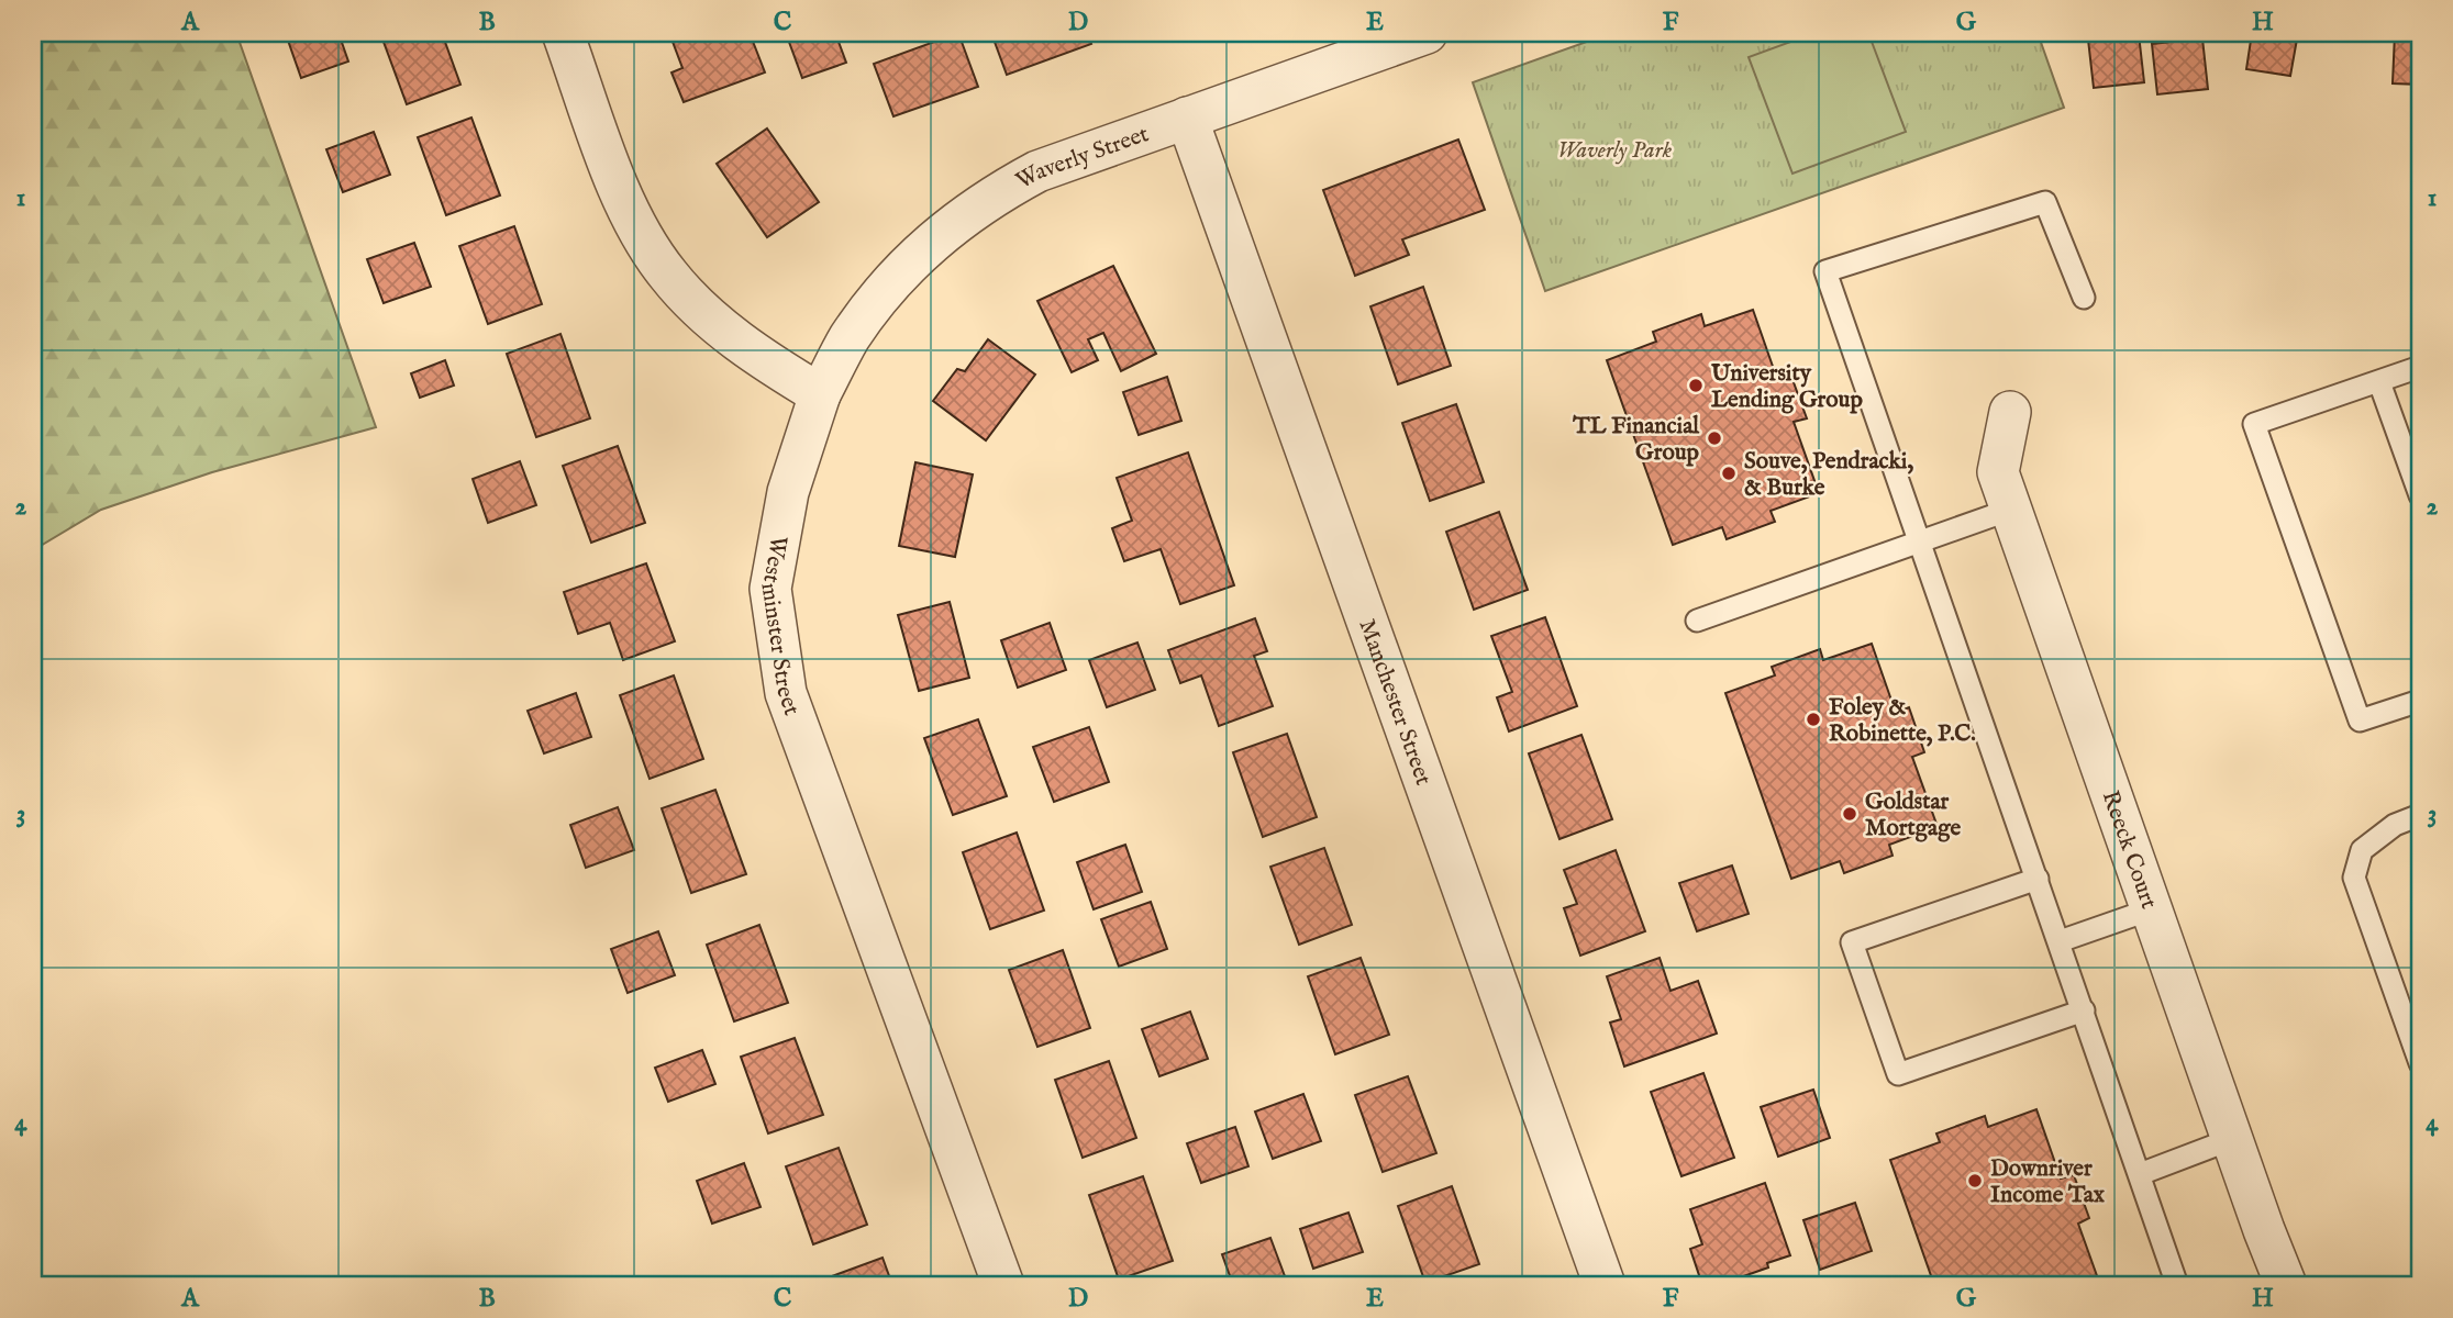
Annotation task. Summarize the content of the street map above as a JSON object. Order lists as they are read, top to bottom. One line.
{"streets":{"street":["Waverly Street","Westminster Street","Manchester Street","Reeck Court"]},"crossings":[["Waverly Street","Westminster Street"],["Waverly Street","Manchester Street"]],"parks":["Waverly Park"],"places":["University Lending Group","TL Financial Group","Souve, Pendracki, & Burke","Foley & Robinette, P.C.","Goldstar Mortgage","Downriver Income Tax"],"grid":{"columns":["A","B","C","D","E","F","G","H"],"rows":["1","2","3","4"]}}
